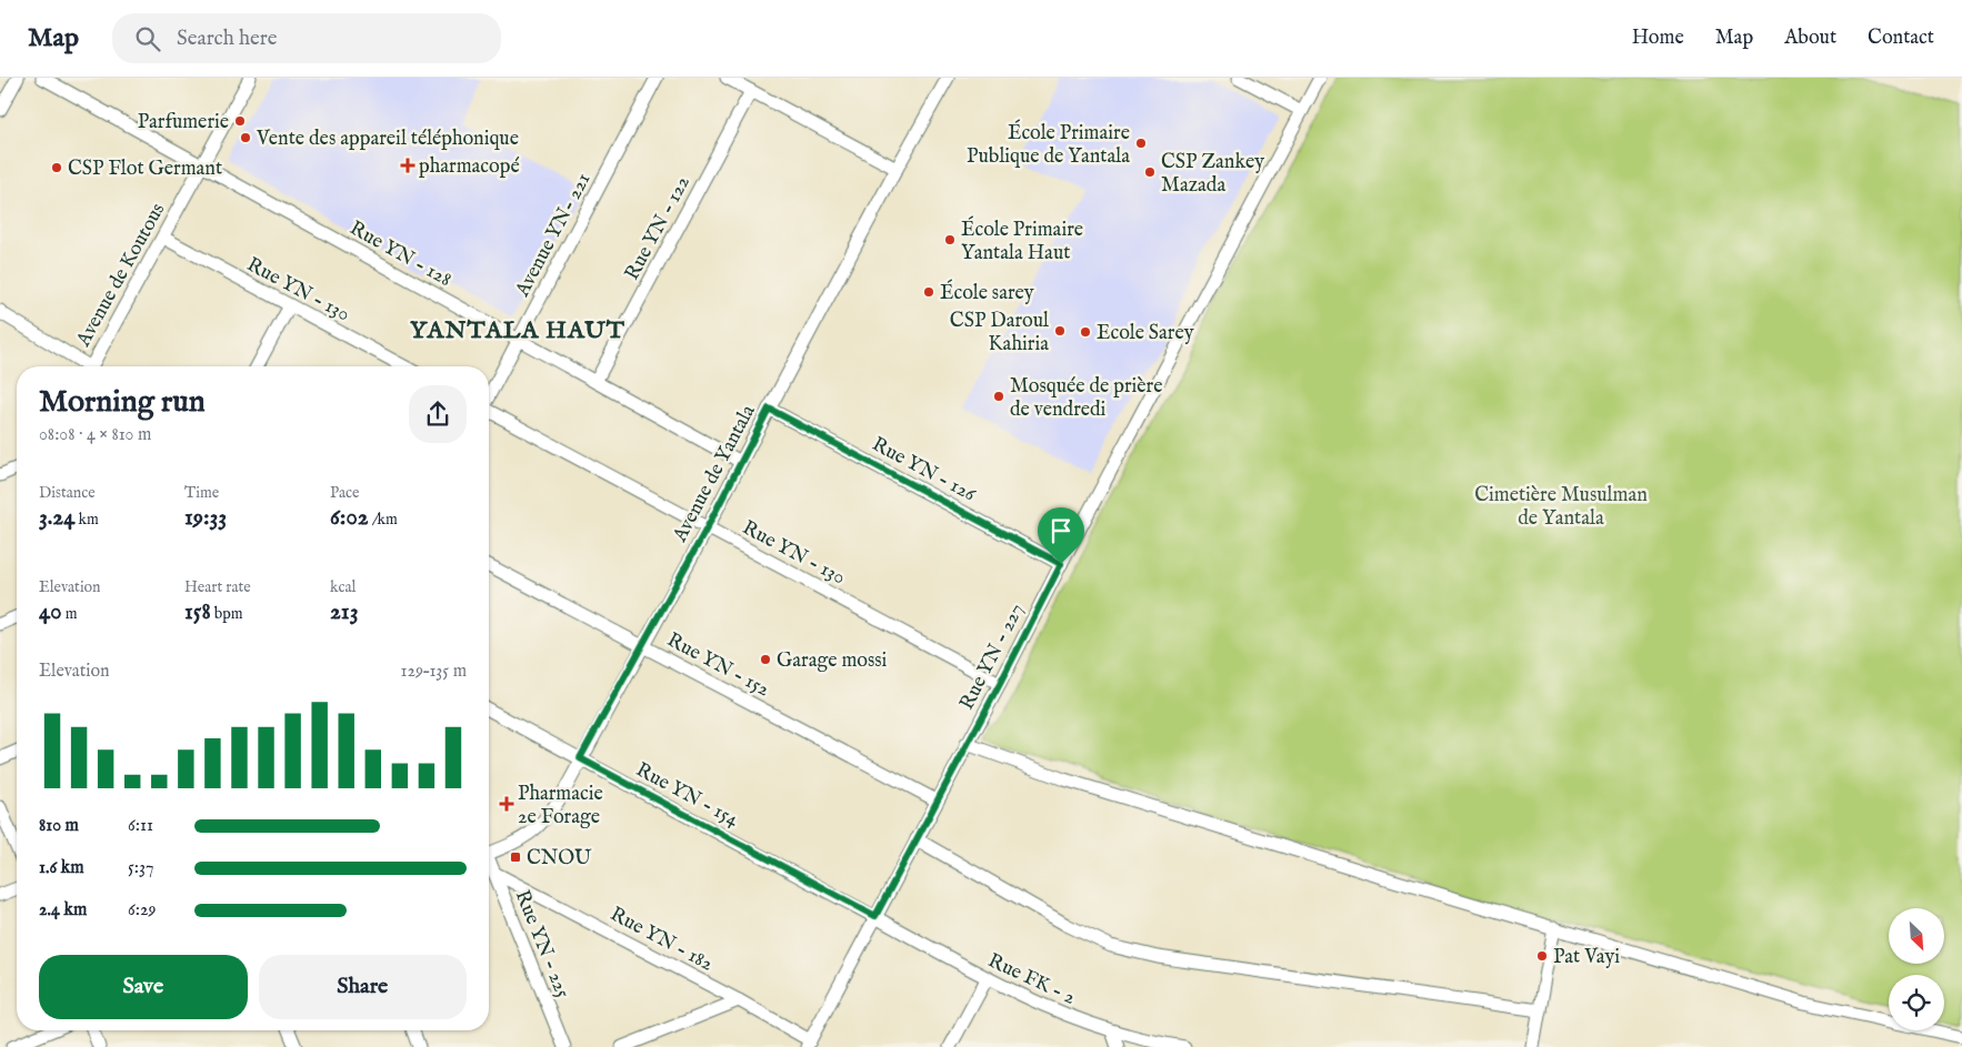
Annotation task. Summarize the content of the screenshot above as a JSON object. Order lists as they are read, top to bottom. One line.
{"streets":{"street":["Rue YN - 122","Avenue YN- 221","Rue YN - 128","Avenue de Koutous","Rue YN - 130","Rue YN - 126","Avenue de Yantala","Rue YN - 227","Rue YN - 152","Rue YN - 154","Rue YN - 182","Rue YN - 225","Rue FK - 2"]},"crossings":[["Rue YN - 122","Rue YN - 128"],["Avenue YN- 221","Rue YN - 128"],["Rue YN - 128","Avenue de Koutous"],["Rue YN - 128","Avenue de Yantala"],["Avenue de Koutous","Rue YN - 130"],["Rue YN - 130","Avenue de Yantala"],["Rue YN - 130","Rue YN - 227"],["Rue YN - 126","Avenue de Yantala"],["Rue YN - 126","Rue YN - 227"],["Avenue de Yantala","Rue YN - 152"],["Avenue de Yantala","Rue YN - 154"],["Rue YN - 227","Rue YN - 152"],["Rue YN - 227","Rue YN - 154"],["Rue YN - 227","Rue YN - 182"],["Rue YN - 227","Rue FK - 2"],["Rue YN - 154","Rue FK - 2"],["Rue YN - 182","Rue YN - 225"]],"districts":["YANTALA HAUT"],"parks":["Cimetière Musulman de Yantala"],"places":{"other":["Parfumerie","Vente des appareil téléphonique","École Primaire Publique de Yantala","CSP Flot Germant","CSP Zankey Mazada","École Primaire Yantala Haut","École sarey","CSP Daroul Kahiria","Ecole Sarey","Mosquée de prière de vendredi","Garage mossi","Pat Vayi"],"health":["pharmacopé","Pharmacie 2e Forage"],"transit":["CNOU"]},"north":"bottom right","page":{"header":"Map","search":"Search here","nav":["Home","Map","About","Contact"],"heading":["Morning run","08:08 · 4 × 810 m"],"stats":[["Distance","3.24 km"],["Time","19:33"],["Pace","6:02 /km"],["Elevation","40 m"],["Heart rate","158 bpm"],["kcal","213"]],"chart":["Elevation","129–135 m"],"list":[{"name":"810 m","note":"6:11"},{"name":"1.6 km","note":"5:37"},{"name":"2.4 km","note":"6:29"}],"buttons":["Save","Share"]}}
